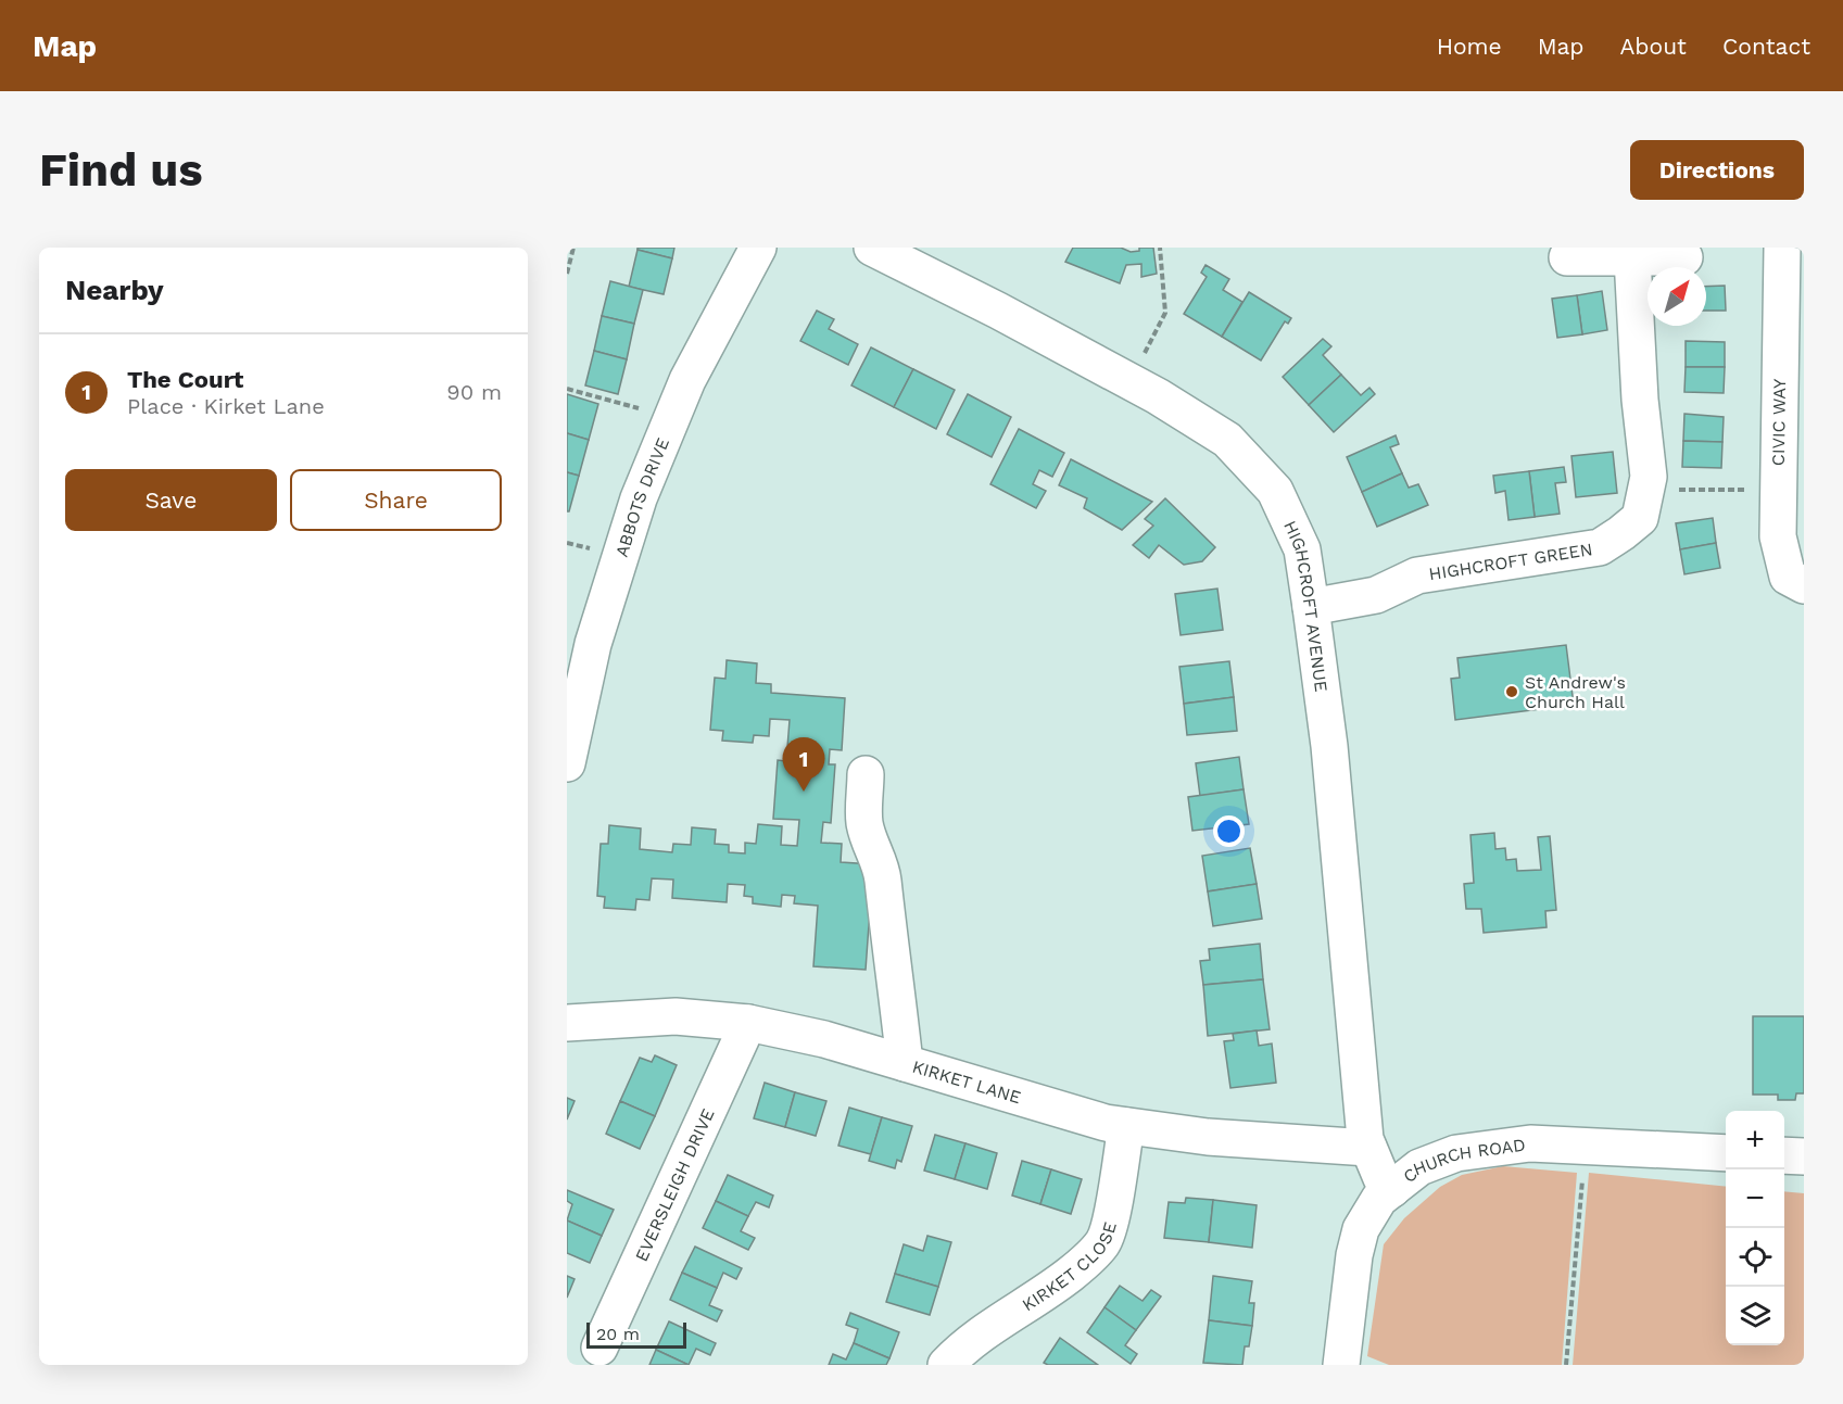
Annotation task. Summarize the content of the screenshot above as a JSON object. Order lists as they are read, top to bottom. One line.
{"streets":{"street":["CIVIC WAY","ABBOTS DRIVE","HIGHCROFT GREEN","HIGHCROFT AVENUE","KIRKET LANE","CHURCH ROAD","EVERSLEIGH DRIVE","KIRKET CLOSE"]},"crossings":[["HIGHCROFT GREEN","HIGHCROFT AVENUE"],["HIGHCROFT AVENUE","KIRKET LANE"],["HIGHCROFT AVENUE","CHURCH ROAD"],["KIRKET LANE","EVERSLEIGH DRIVE"],["KIRKET LANE","KIRKET CLOSE"]],"places":["St Andrew's Church Hall"],"scale_bar":"20 m","north":"top right","page":{"header":"Map","nav":["Home","Map","About","Contact"],"buttons":["Directions",["Save","Share"]],"title":"Find us","heading":"Nearby","list":[{"mark":"1","name":"The Court","note":"Place · Kirket Lane","value":"90 m"}],"pins":"1","map_buttons":["+","−"],"scale":"20 m"}}
